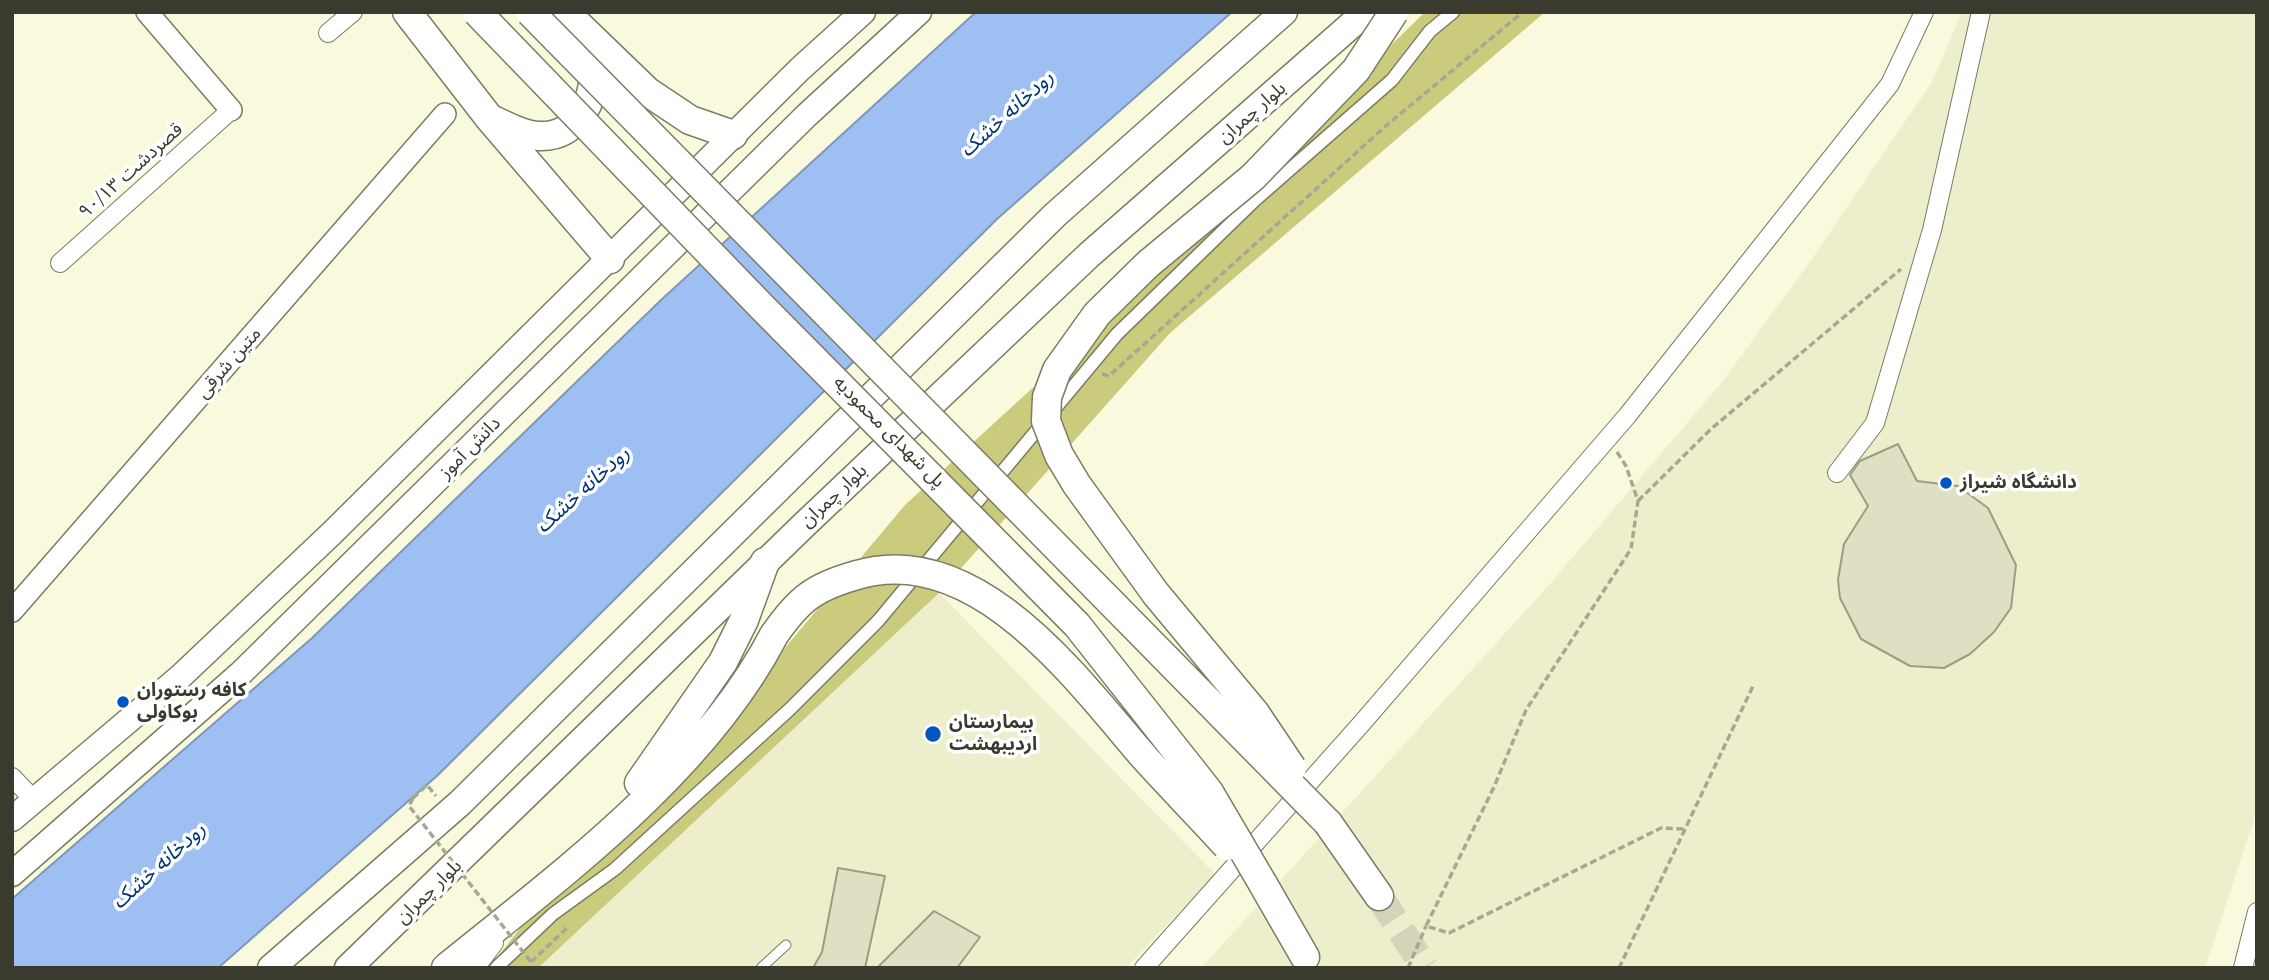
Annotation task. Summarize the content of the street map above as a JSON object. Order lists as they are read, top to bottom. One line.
{"streets":{"highway":["پل شهدای محمودیه"],"main road":["بلوار چمران","دانش آموز"],"street":["۹۰/۱۳ قصردشت","متین شرقی"]},"water":["رودخانه خشک"],"places":["دانشگاه شیراز","کافه رستوران بوکاولی","بیمارستان اردیبهشت"]}
